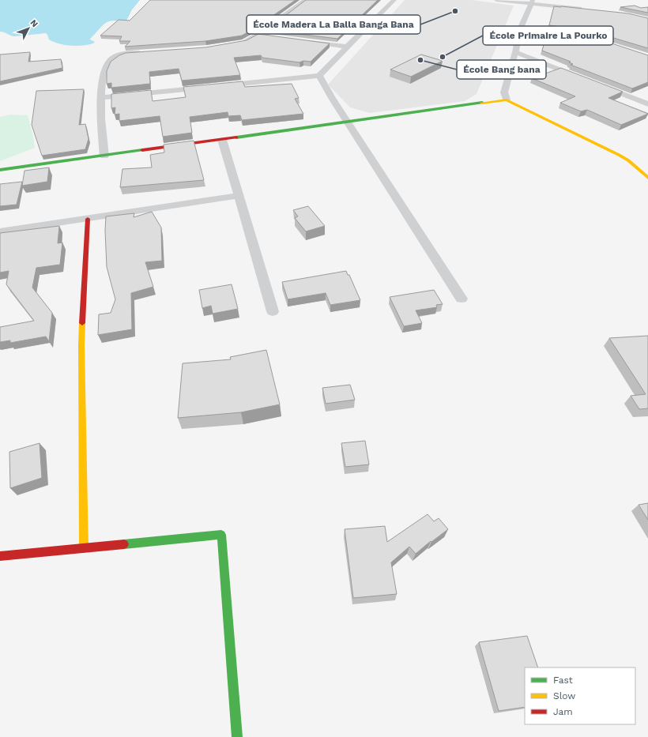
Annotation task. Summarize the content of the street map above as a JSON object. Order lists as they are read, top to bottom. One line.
{"places":["École Madera La Balla Banga Bana","École Primaire La Pourko","École Bang bana"],"legend":["Fast","Slow","Jam"],"north":"top right"}
